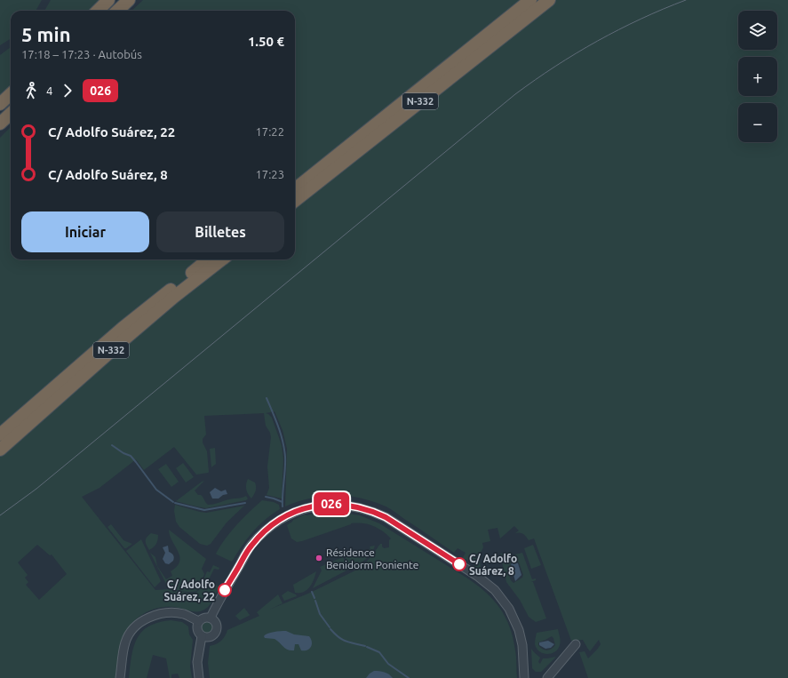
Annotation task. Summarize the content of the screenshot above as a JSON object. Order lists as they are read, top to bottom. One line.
{"streets":{"highway":["N-332"]},"places":["Résidence Benidorm Poniente","C/ Adolfo Suárez, 8","C/ Adolfo Suárez, 22"],"lines":["bus line 026"],"page":{"on_map":"026","map_buttons":["+","−"],"heading":["5 min","17:18 – 17:23 · Autobús","1.50 €"],"legs":["4","026"],"list":[{"name":"C/ Adolfo Suárez, 22","value":"17:22"},{"name":"C/ Adolfo Suárez, 8","value":"17:23"}],"buttons":["Iniciar","Billetes"]}}
